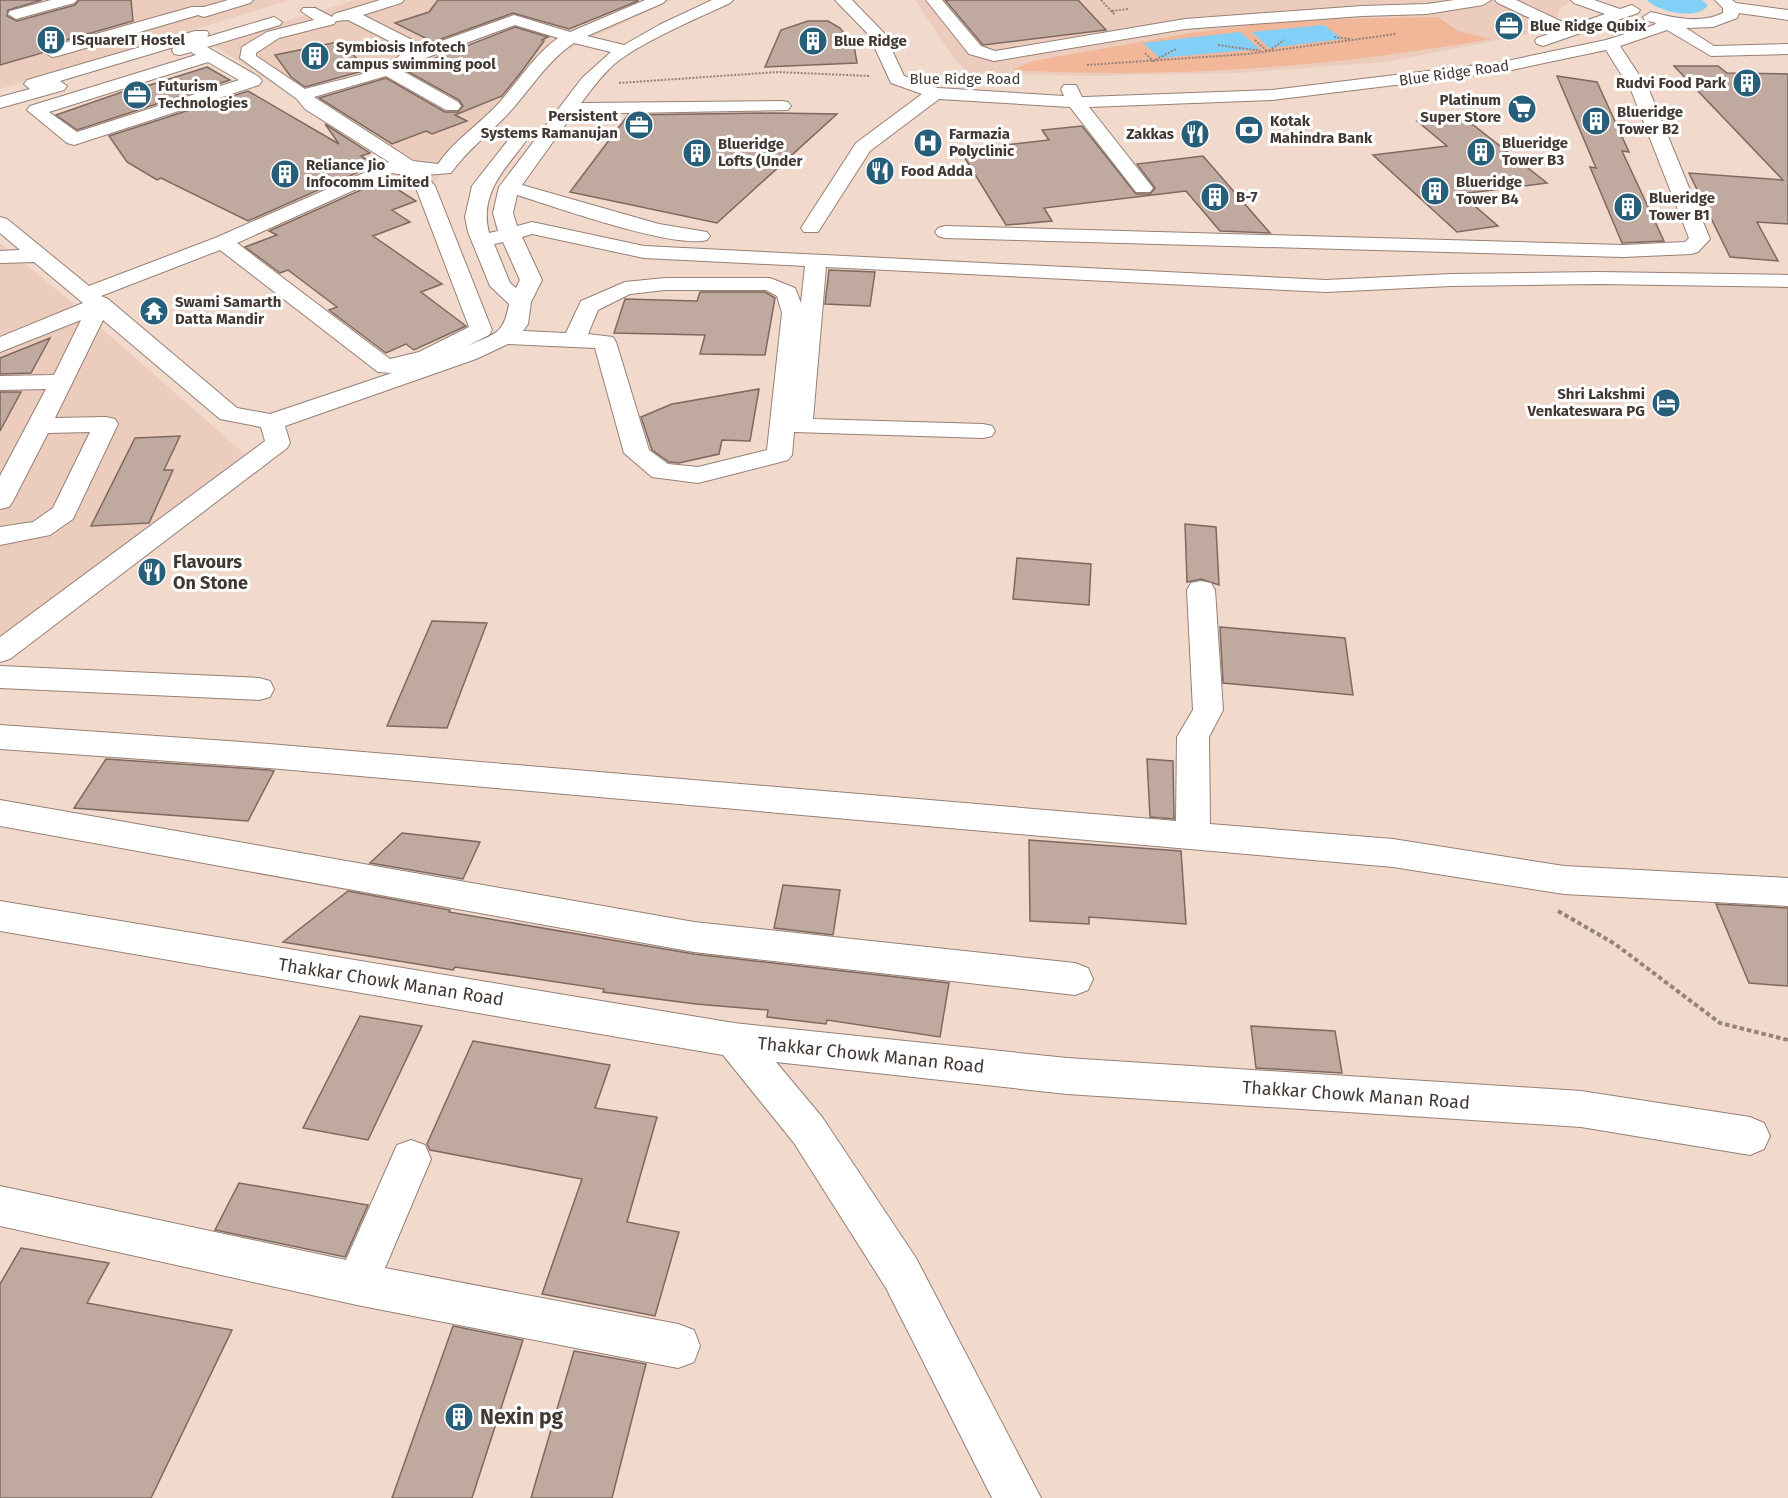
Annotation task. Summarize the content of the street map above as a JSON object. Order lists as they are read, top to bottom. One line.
{"streets":{"street":["Blue Ridge Road","Thakkar Chowk Manan Road"]},"places":{"office":["Blue Ridge Qubix","Futurism Technologies","Persistent Systems Ramanujan"],"building":["ISquareIT Hostel","Blue Ridge","Symbiosis Infotech campus swimming pool","Rudvi Food Park","Blueridge Tower B2","Blueridge Tower B3","Blueridge Lofts (Under","Reliance Jio Infocomm Limited","Blueridge Tower B4","B-7","Blueridge Tower B1","Nexin pg"],"supermarket":["Platinum Super Store"],"bank":["Kotak Mahindra Bank"],"restaurant":["Zakkas","Food Adda","Flavours On Stone"],"hospital":["Farmazia Polyclinic"],"temple":["Swami Samarth Datta Mandir"],"hotel":["Shri Lakshmi Venkateswara PG"]}}
